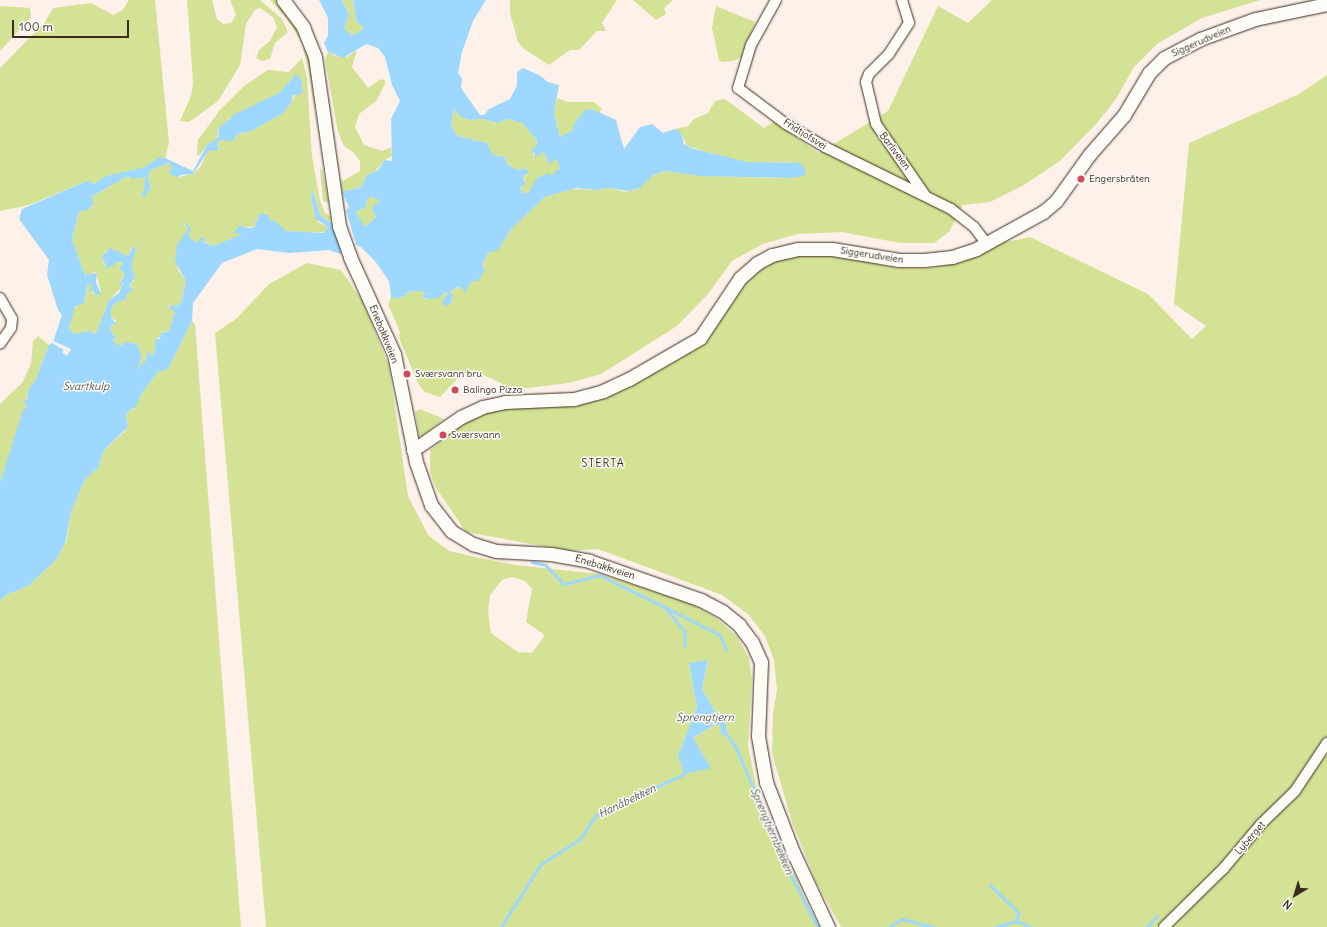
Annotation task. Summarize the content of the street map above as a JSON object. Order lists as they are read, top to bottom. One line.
{"streets":{"main road":["Siggerudveien","Enebakkveien"],"street":["Fridtjofsvei","Barliveien","Lyberget"]},"crossings":[["Siggerudveien","Fridtjofsvei"],["Siggerudveien","Enebakkveien"],["Fridtjofsvei","Barliveien"]],"districts":["STERTA"],"water":["Svartkulp","Sprengtjern","Hanåbekken","Sprengtjernbekken"],"places":["Engersbråten","Sværsvann bru","Balingo Pizza","Sværsvann"],"scale_bar":"100 m","north":"bottom left"}
